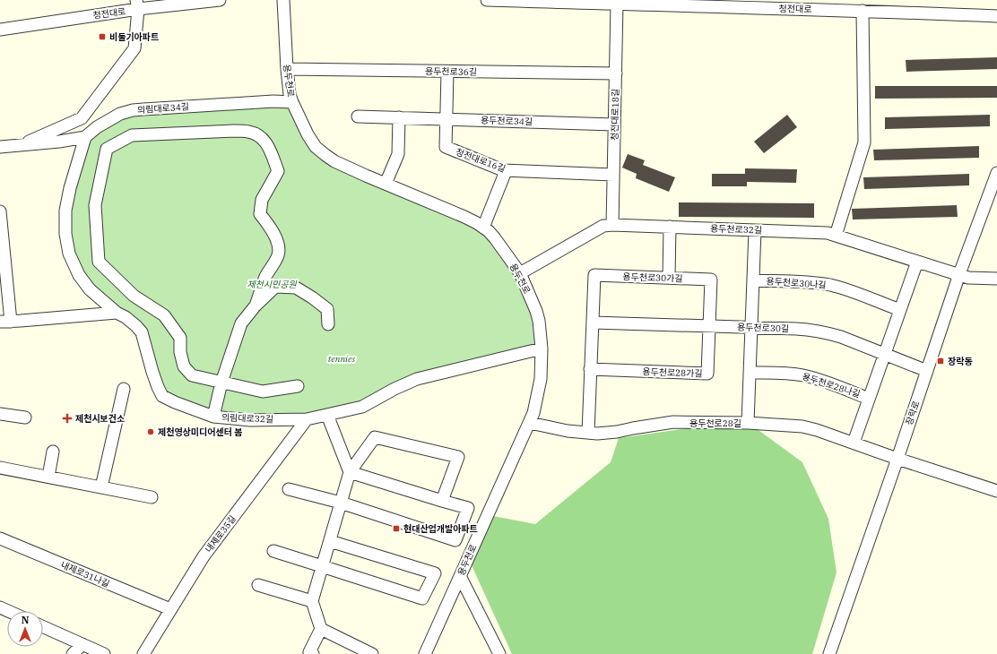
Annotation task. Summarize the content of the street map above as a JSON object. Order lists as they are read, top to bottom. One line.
{"streets":{"street":["청전대로","용두천로36길","용두천로","의림대로34길","청전대로18길","용두천로34길","청전대로16길","용두천로32길","용두천로30가길","용두천로30나길","용두천로30길","용두천로28가길","용두천로28나길","장락로","의림대로32길","용두천로28길","내제로35길","내제로31나길"]},"crossings":[["청전대로","청전대로18길"],["용두천로36길","용두천로"],["용두천로36길","청전대로18길"],["용두천로36길","청전대로16길"],["용두천로","의림대로34길"],["용두천로","용두천로32길"],["용두천로","의림대로32길"],["용두천로","용두천로28길"],["청전대로18길","용두천로34길"],["청전대로18길","청전대로16길"],["청전대로18길","용두천로32길"],["용두천로34길","청전대로16길"],["용두천로32길","용두천로30나길"],["용두천로32길","장락로"],["용두천로30가길","용두천로30길"],["용두천로30가길","용두천로28가길"],["용두천로30나길","용두천로30길"],["용두천로30길","용두천로28가길"],["용두천로30길","장락로"],["장락로","용두천로28길"],["의림대로32길","내제로35길"],["내제로35길","내제로31나길"]],"parks":["제천시민공원","tennies"],"places":{"transit":["비둘기아파트","장락동","현대산업개발아파트"],"health":["제천시보건소"],"other":["제천영상미디어센터 봄"]},"north":"top"}
